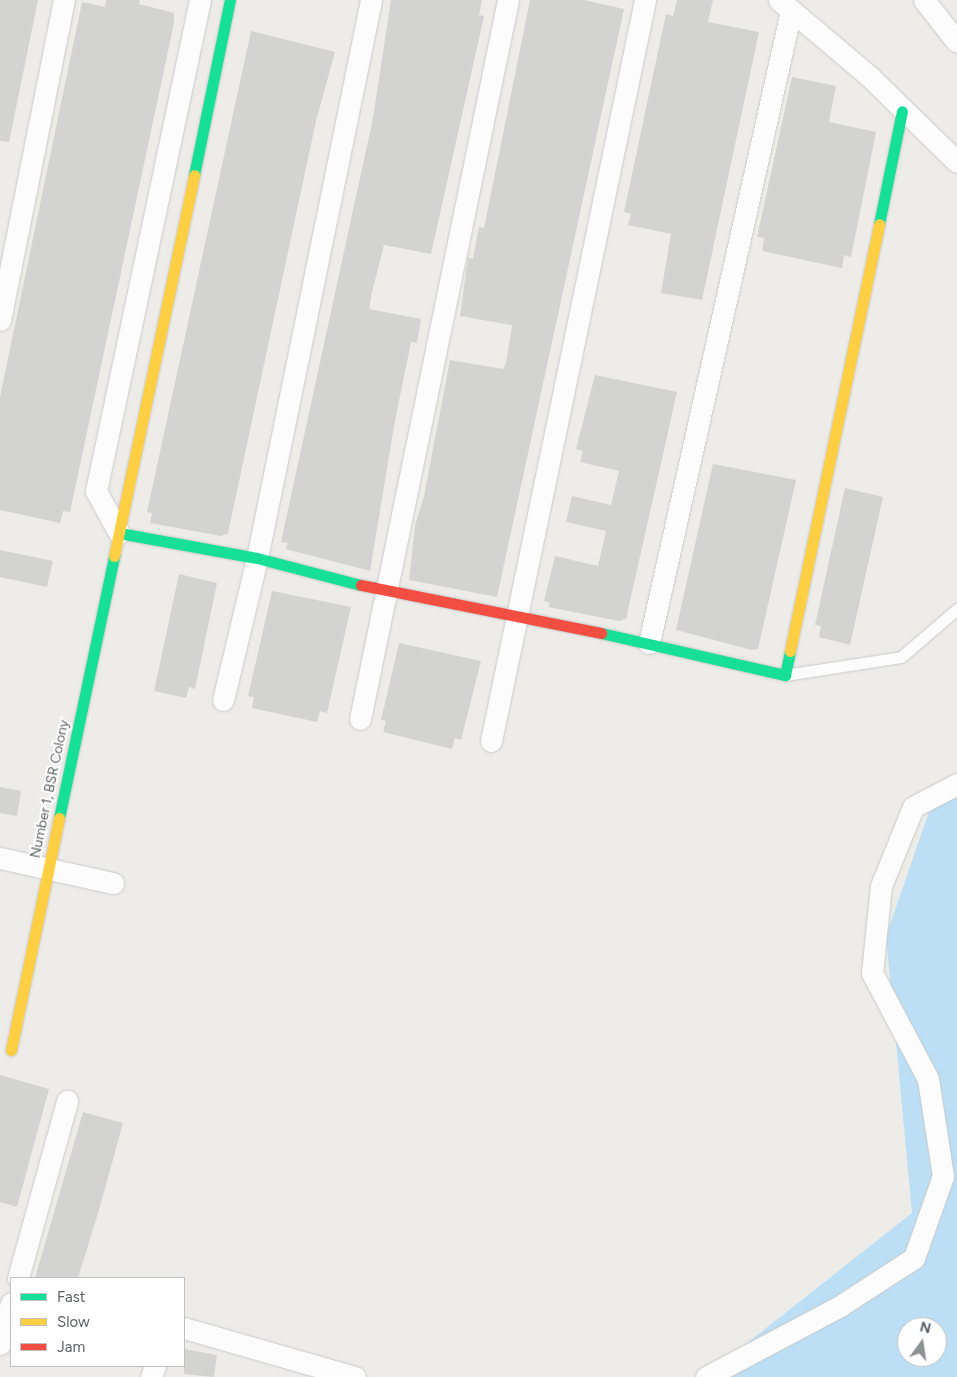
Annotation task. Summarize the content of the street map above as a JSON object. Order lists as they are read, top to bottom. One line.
{"streets":{"street":["Number 1, BSR Colony"]},"legend":["Fast","Slow","Jam"],"north":"top"}
